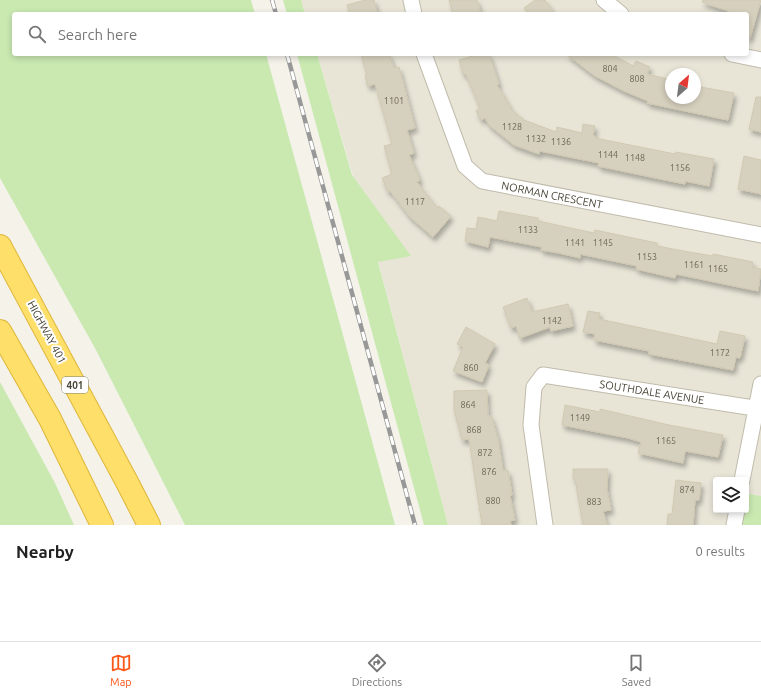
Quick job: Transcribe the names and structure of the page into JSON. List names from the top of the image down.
{
  "streets": {
    "highway": ["HIGHWAY 401", "401"],
    "street": ["NORMAN CRESCENT", "SOUTHDALE AVENUE"]
  },
  "house_numbers": [
    "804",
    "808",
    "1101",
    "1128",
    "1132",
    "1136",
    "1144",
    "1148",
    "1156",
    "1117",
    "1133",
    "1141",
    "1145",
    "1153",
    "1161",
    "1165",
    "1142",
    "1172",
    "860",
    "864",
    "1149",
    "868",
    "1165",
    "872",
    "876",
    "874",
    "880",
    "883"
  ],
  "north": "top right",
  "page": {
    "search": "Search here",
    "heading": ["Nearby", "0 results"],
    "nav": ["Map", "Directions", "Saved"]
  }
}
